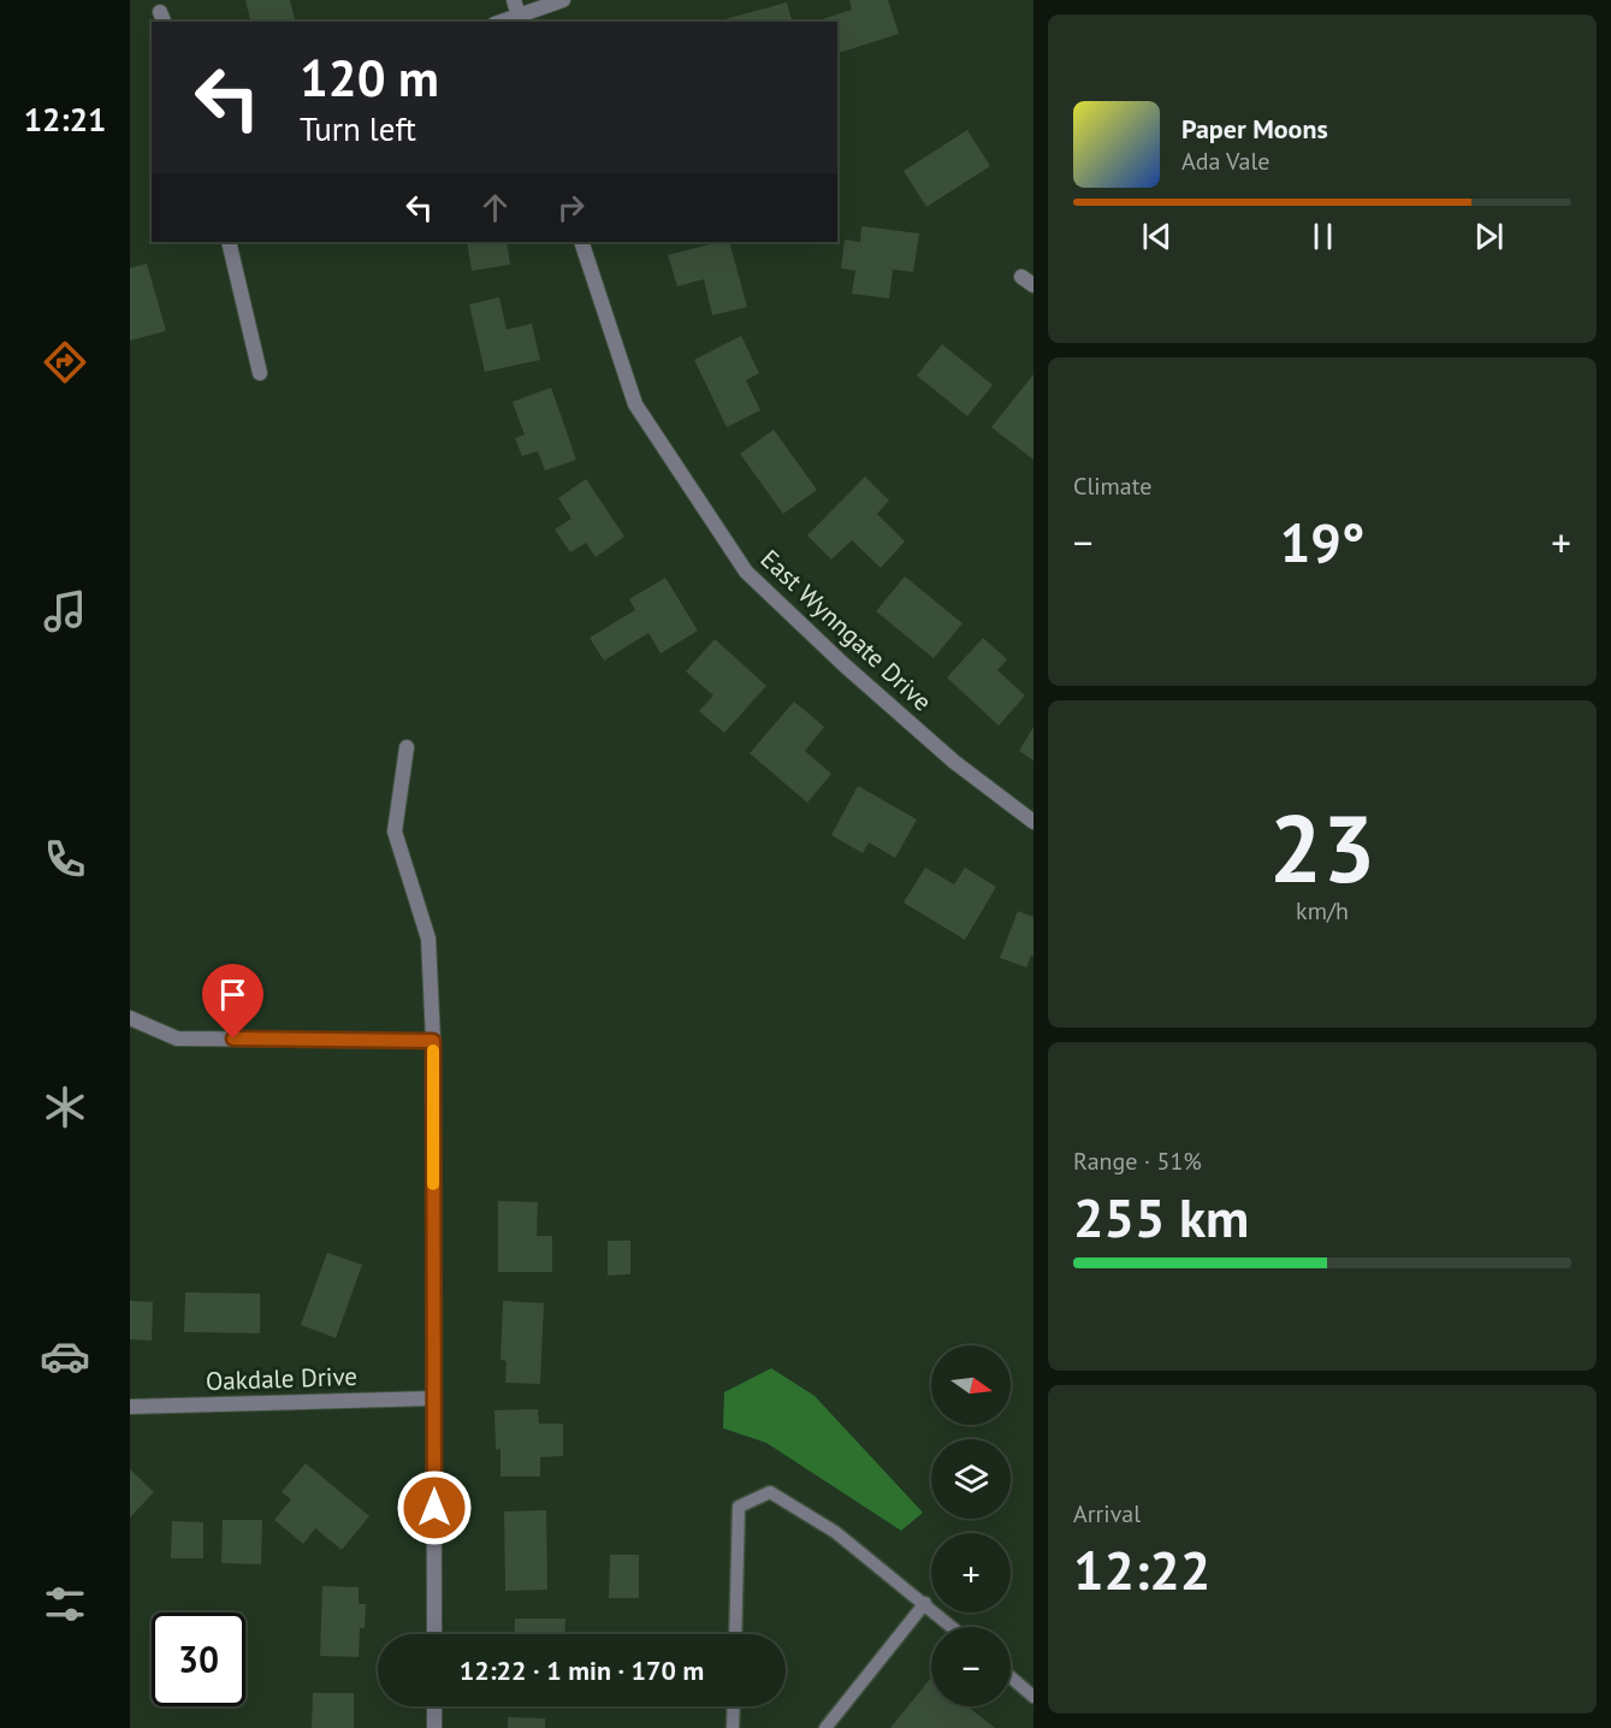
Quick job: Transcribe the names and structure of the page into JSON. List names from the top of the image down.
{
  "streets": {
    "street": ["East Wynngate Drive", "Oakdale Drive"]
  },
  "north": "right",
  "page": {
    "tabs": "12:21",
    "turn": ["120 m", "Turn left"],
    "song": ["Paper Moons", "Ada Vale"],
    "tile": [
      "Climate",
      ["23", "km/h"],
      ["Range · 51%", "255 km"],
      ["Arrival", "12:22"]
    ],
    "heat": ["−", "19°", "+"],
    "map_buttons": ["+", "−"],
    "limit": "30",
    "trip": "12:22 · 1 min · 170 m"
  }
}
